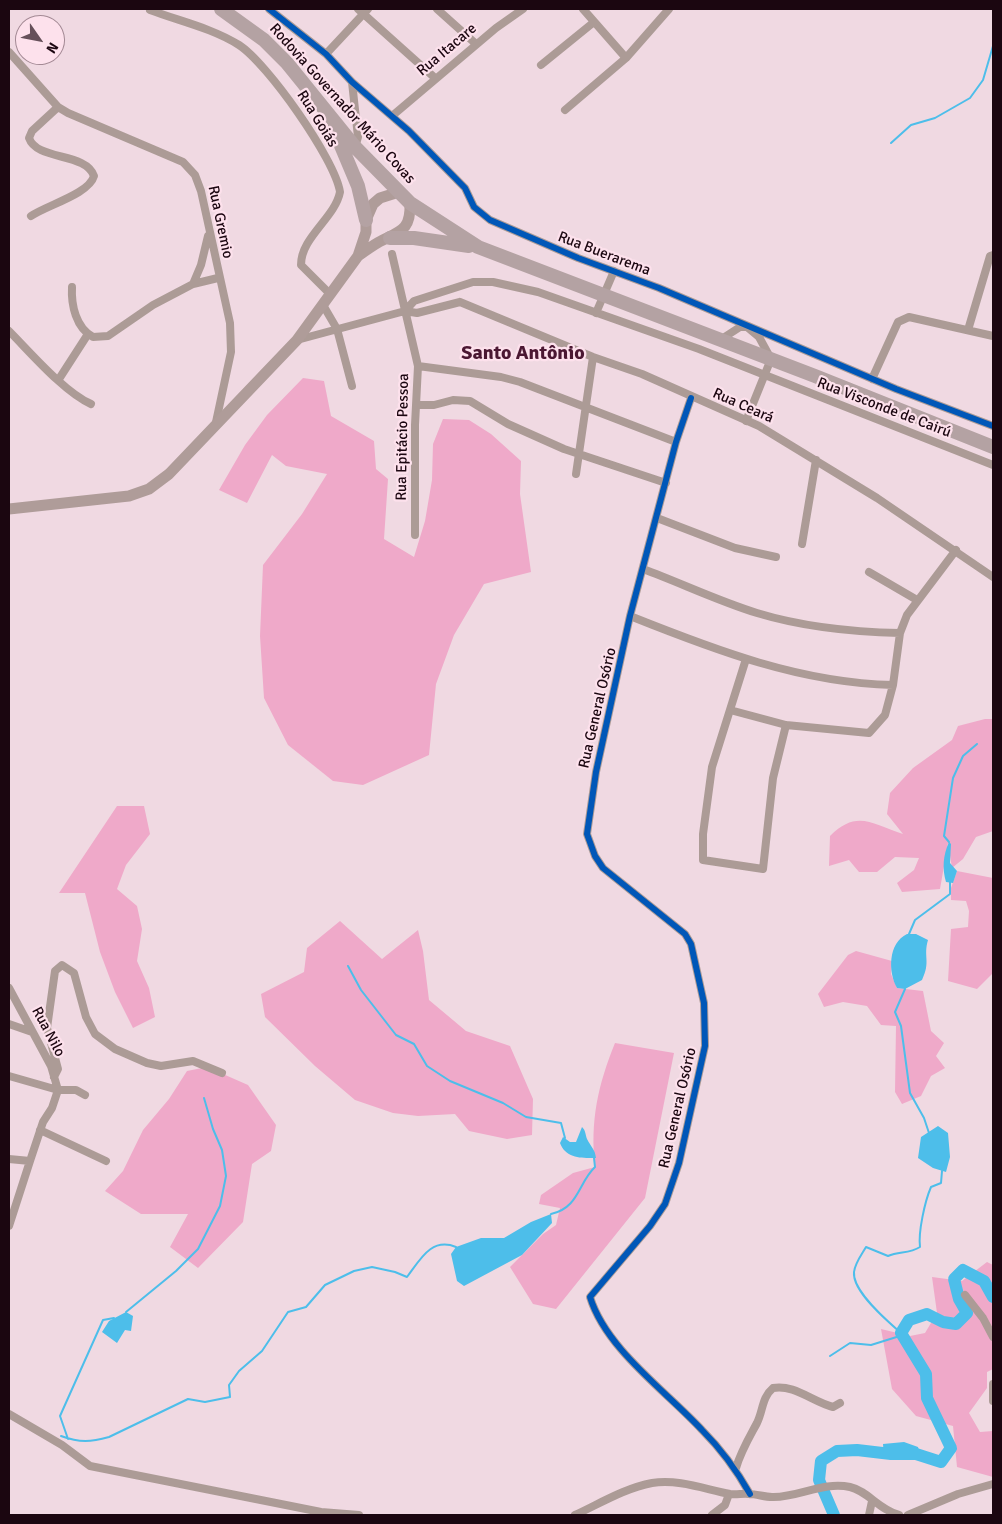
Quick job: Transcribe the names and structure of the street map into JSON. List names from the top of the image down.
{
  "streets": {
    "highway": ["Rodovia Governador Mário Covas"],
    "street": [
      "Rua Itacare",
      "Rua Goiás",
      "Rua Gremio",
      "Rua Buerarema",
      "Rua Ceará",
      "Rua Visconde de Cairú",
      "Rua Epitácio Pessoa",
      "Rua General Osório",
      "Rua Nilo"
    ]
  },
  "crossings": [
    ["Rua Itacare", "Rua Buerarema"],
    ["Rua Ceará", "Rua General Osório"]
  ],
  "districts": ["Santo Antônio"],
  "north": "bottom right"
}
